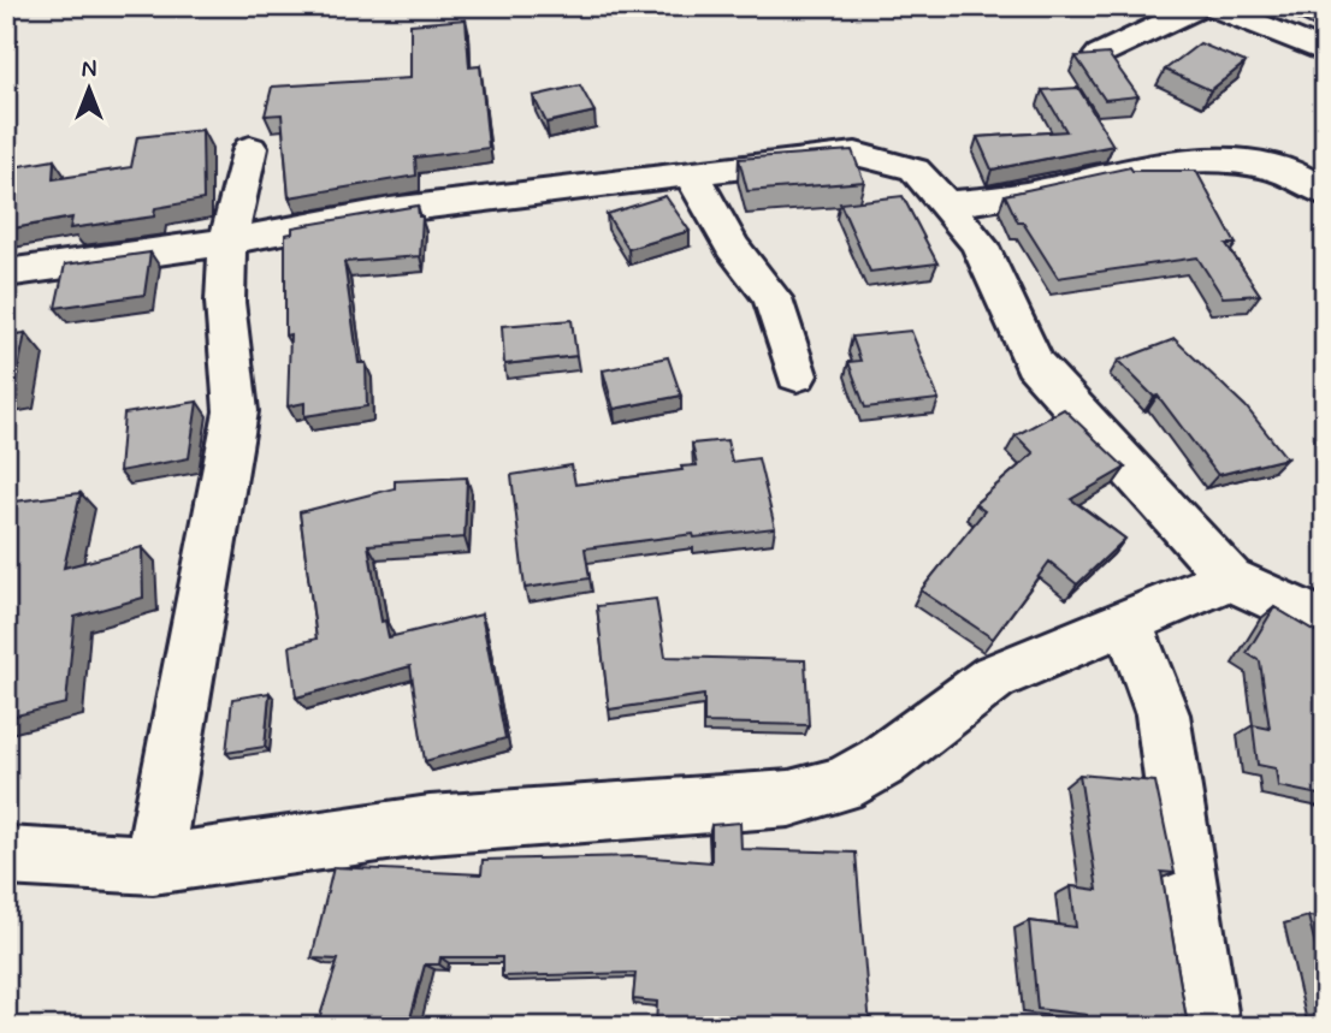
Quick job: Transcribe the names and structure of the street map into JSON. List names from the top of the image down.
{
  "north": "top"
}
